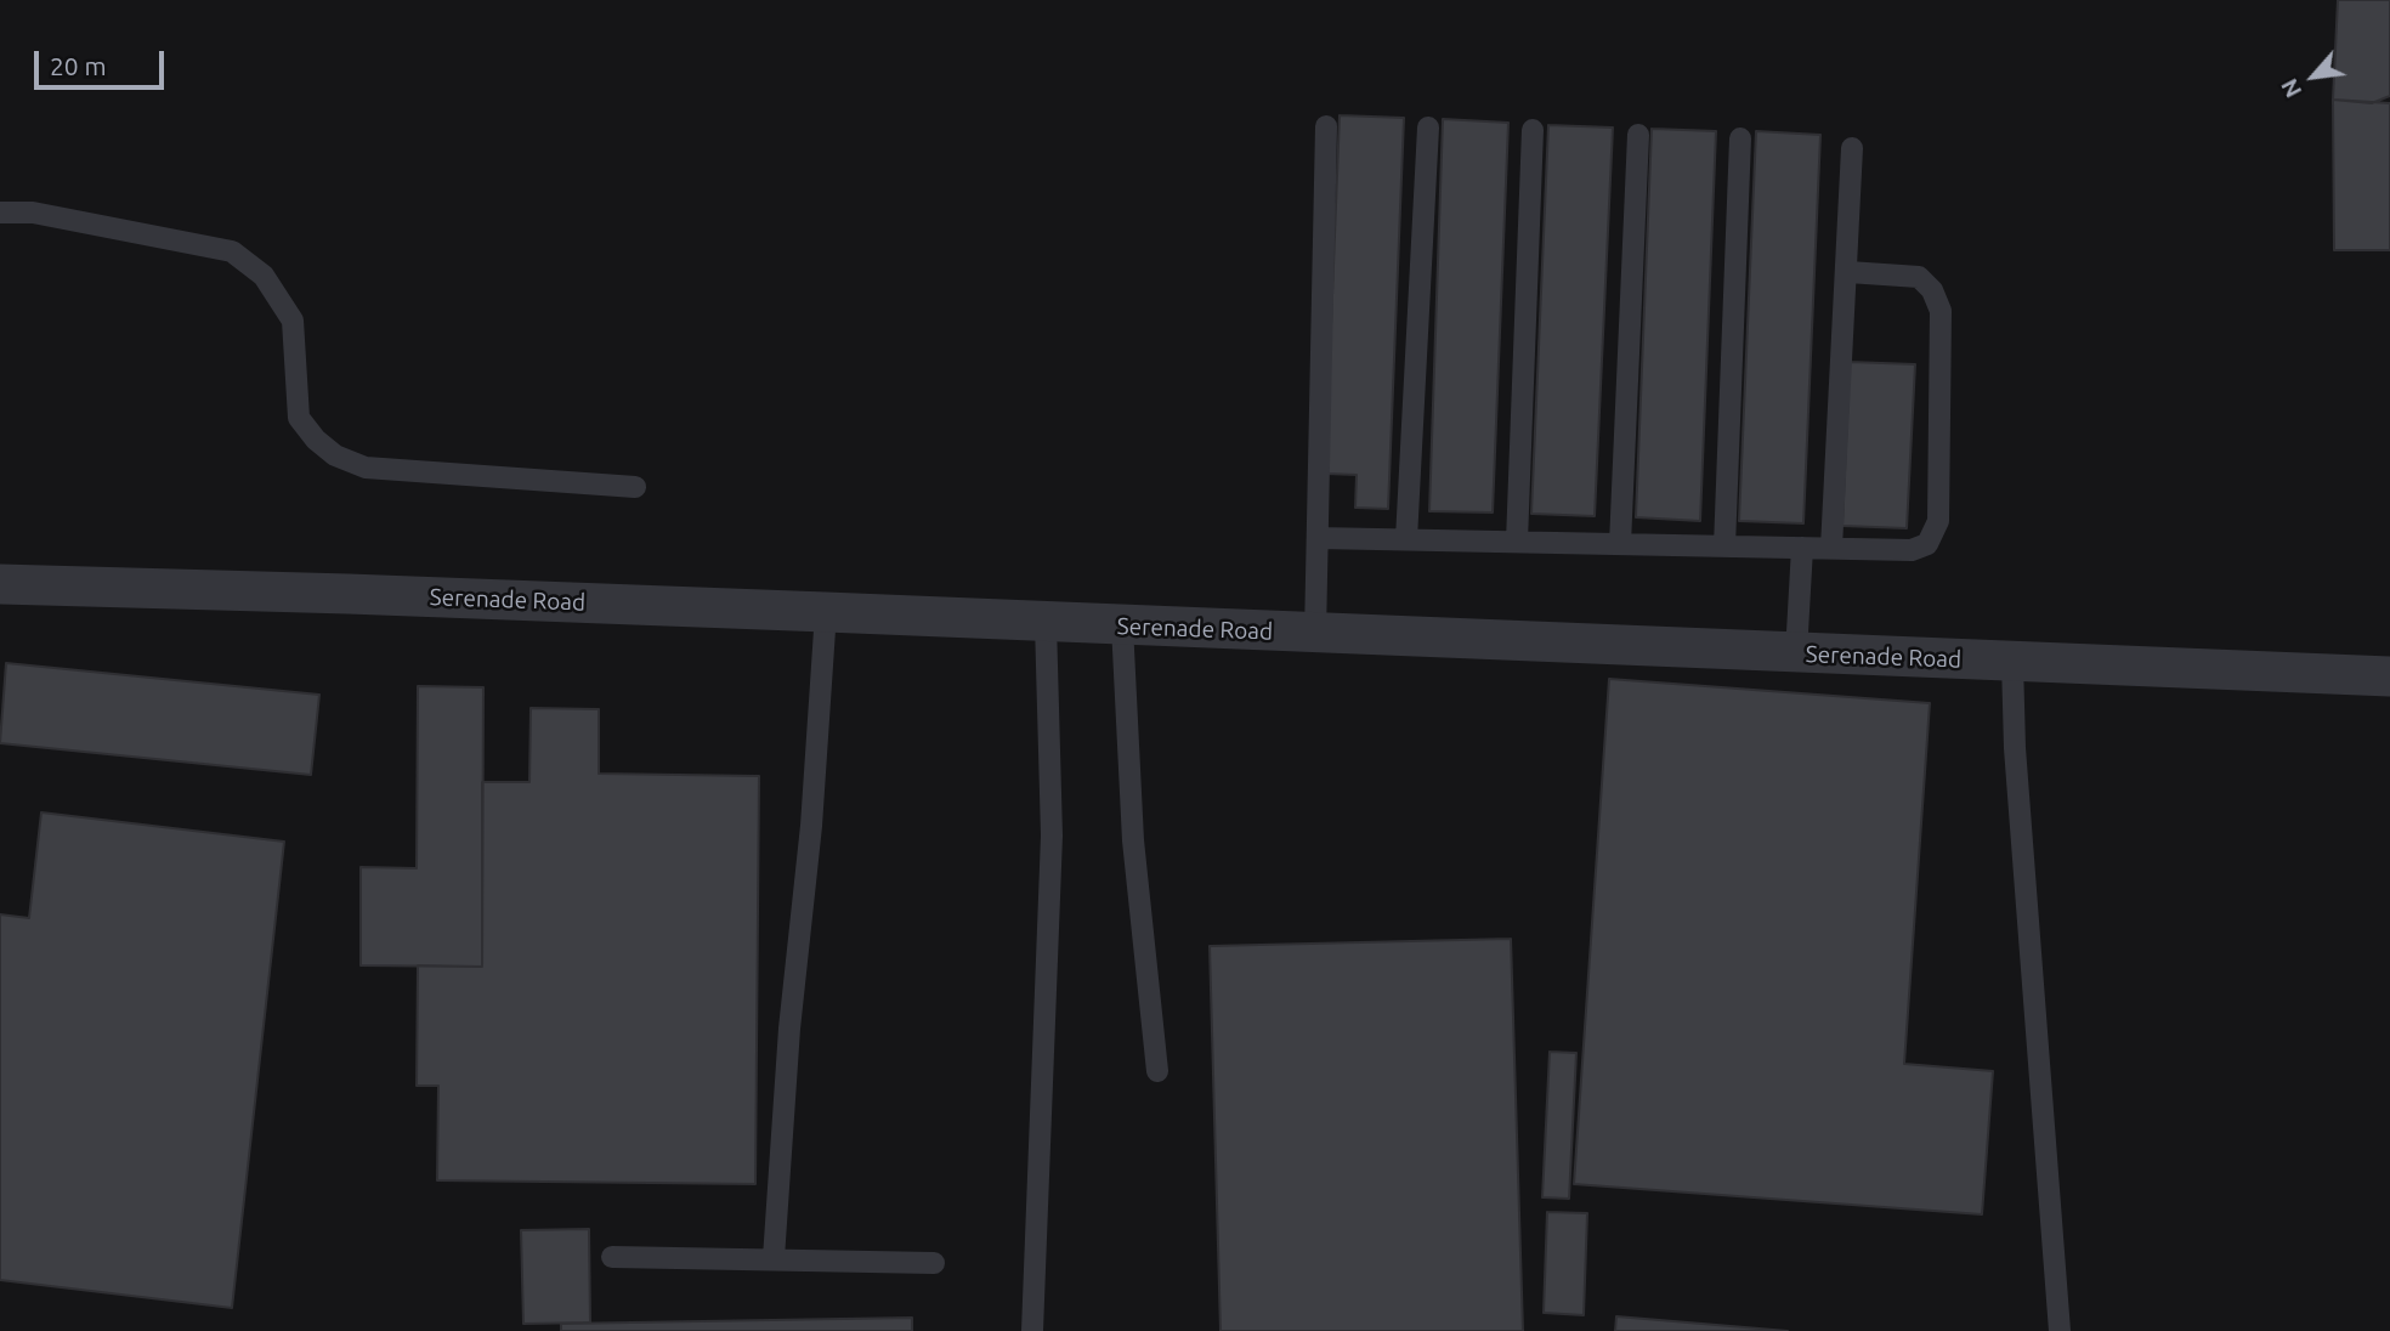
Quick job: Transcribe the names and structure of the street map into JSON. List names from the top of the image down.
{
  "streets": {
    "street": ["Serenade Road"]
  },
  "scale_bar": "20 m",
  "north": "bottom left"
}
